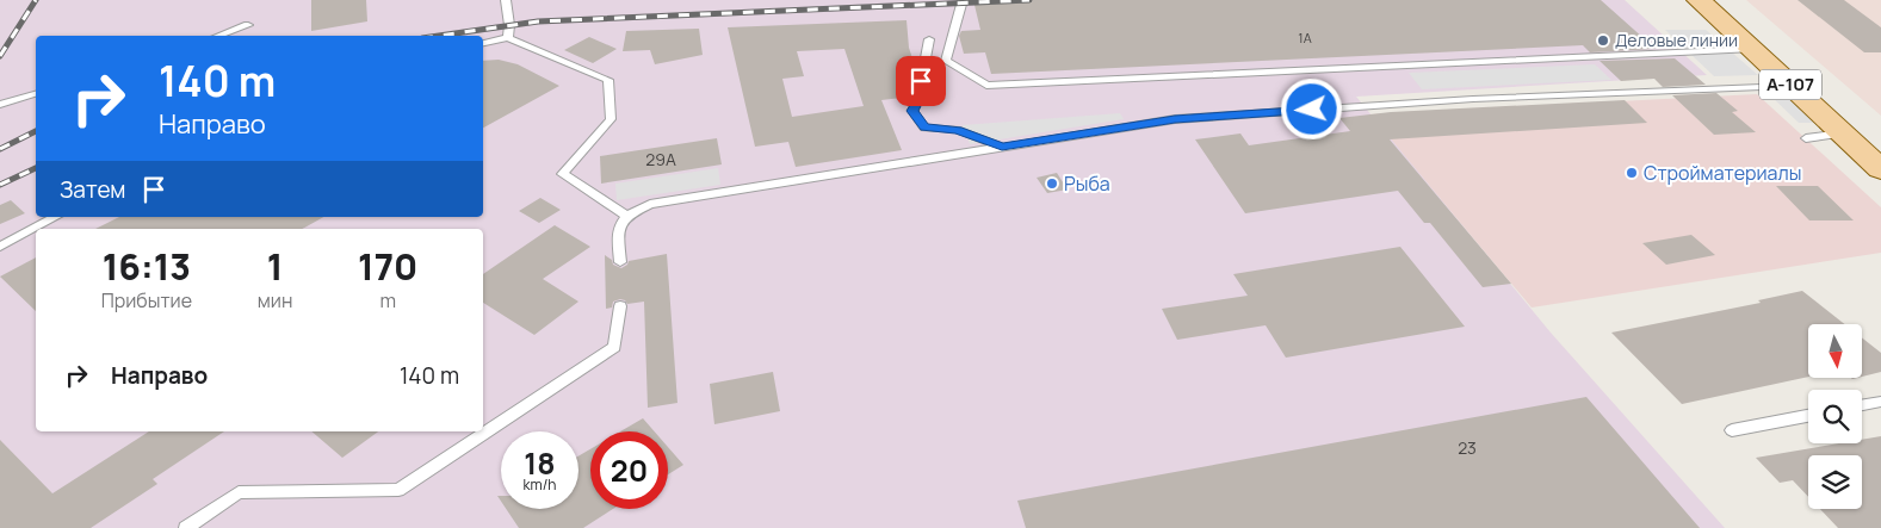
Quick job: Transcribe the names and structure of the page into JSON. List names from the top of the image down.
{
  "streets": {
    "main road": ["А-107"]
  },
  "places": ["Деловые линии", "Стройматериалы", "Рыба"],
  "house_numbers": ["1А", "29А", "23"],
  "north": "bottom",
  "page": {
    "turn": ["140 m", "Направо"],
    "then": "Затем",
    "eta": [
      "16:13",
      "Прибытие",
      "1",
      "мин",
      "170",
      "m"
    ],
    "list": [
      {
        "name": "Направо",
        "value": "140 m"
      }
    ],
    "speed": "18 km/h",
    "limit": "20"
  }
}
